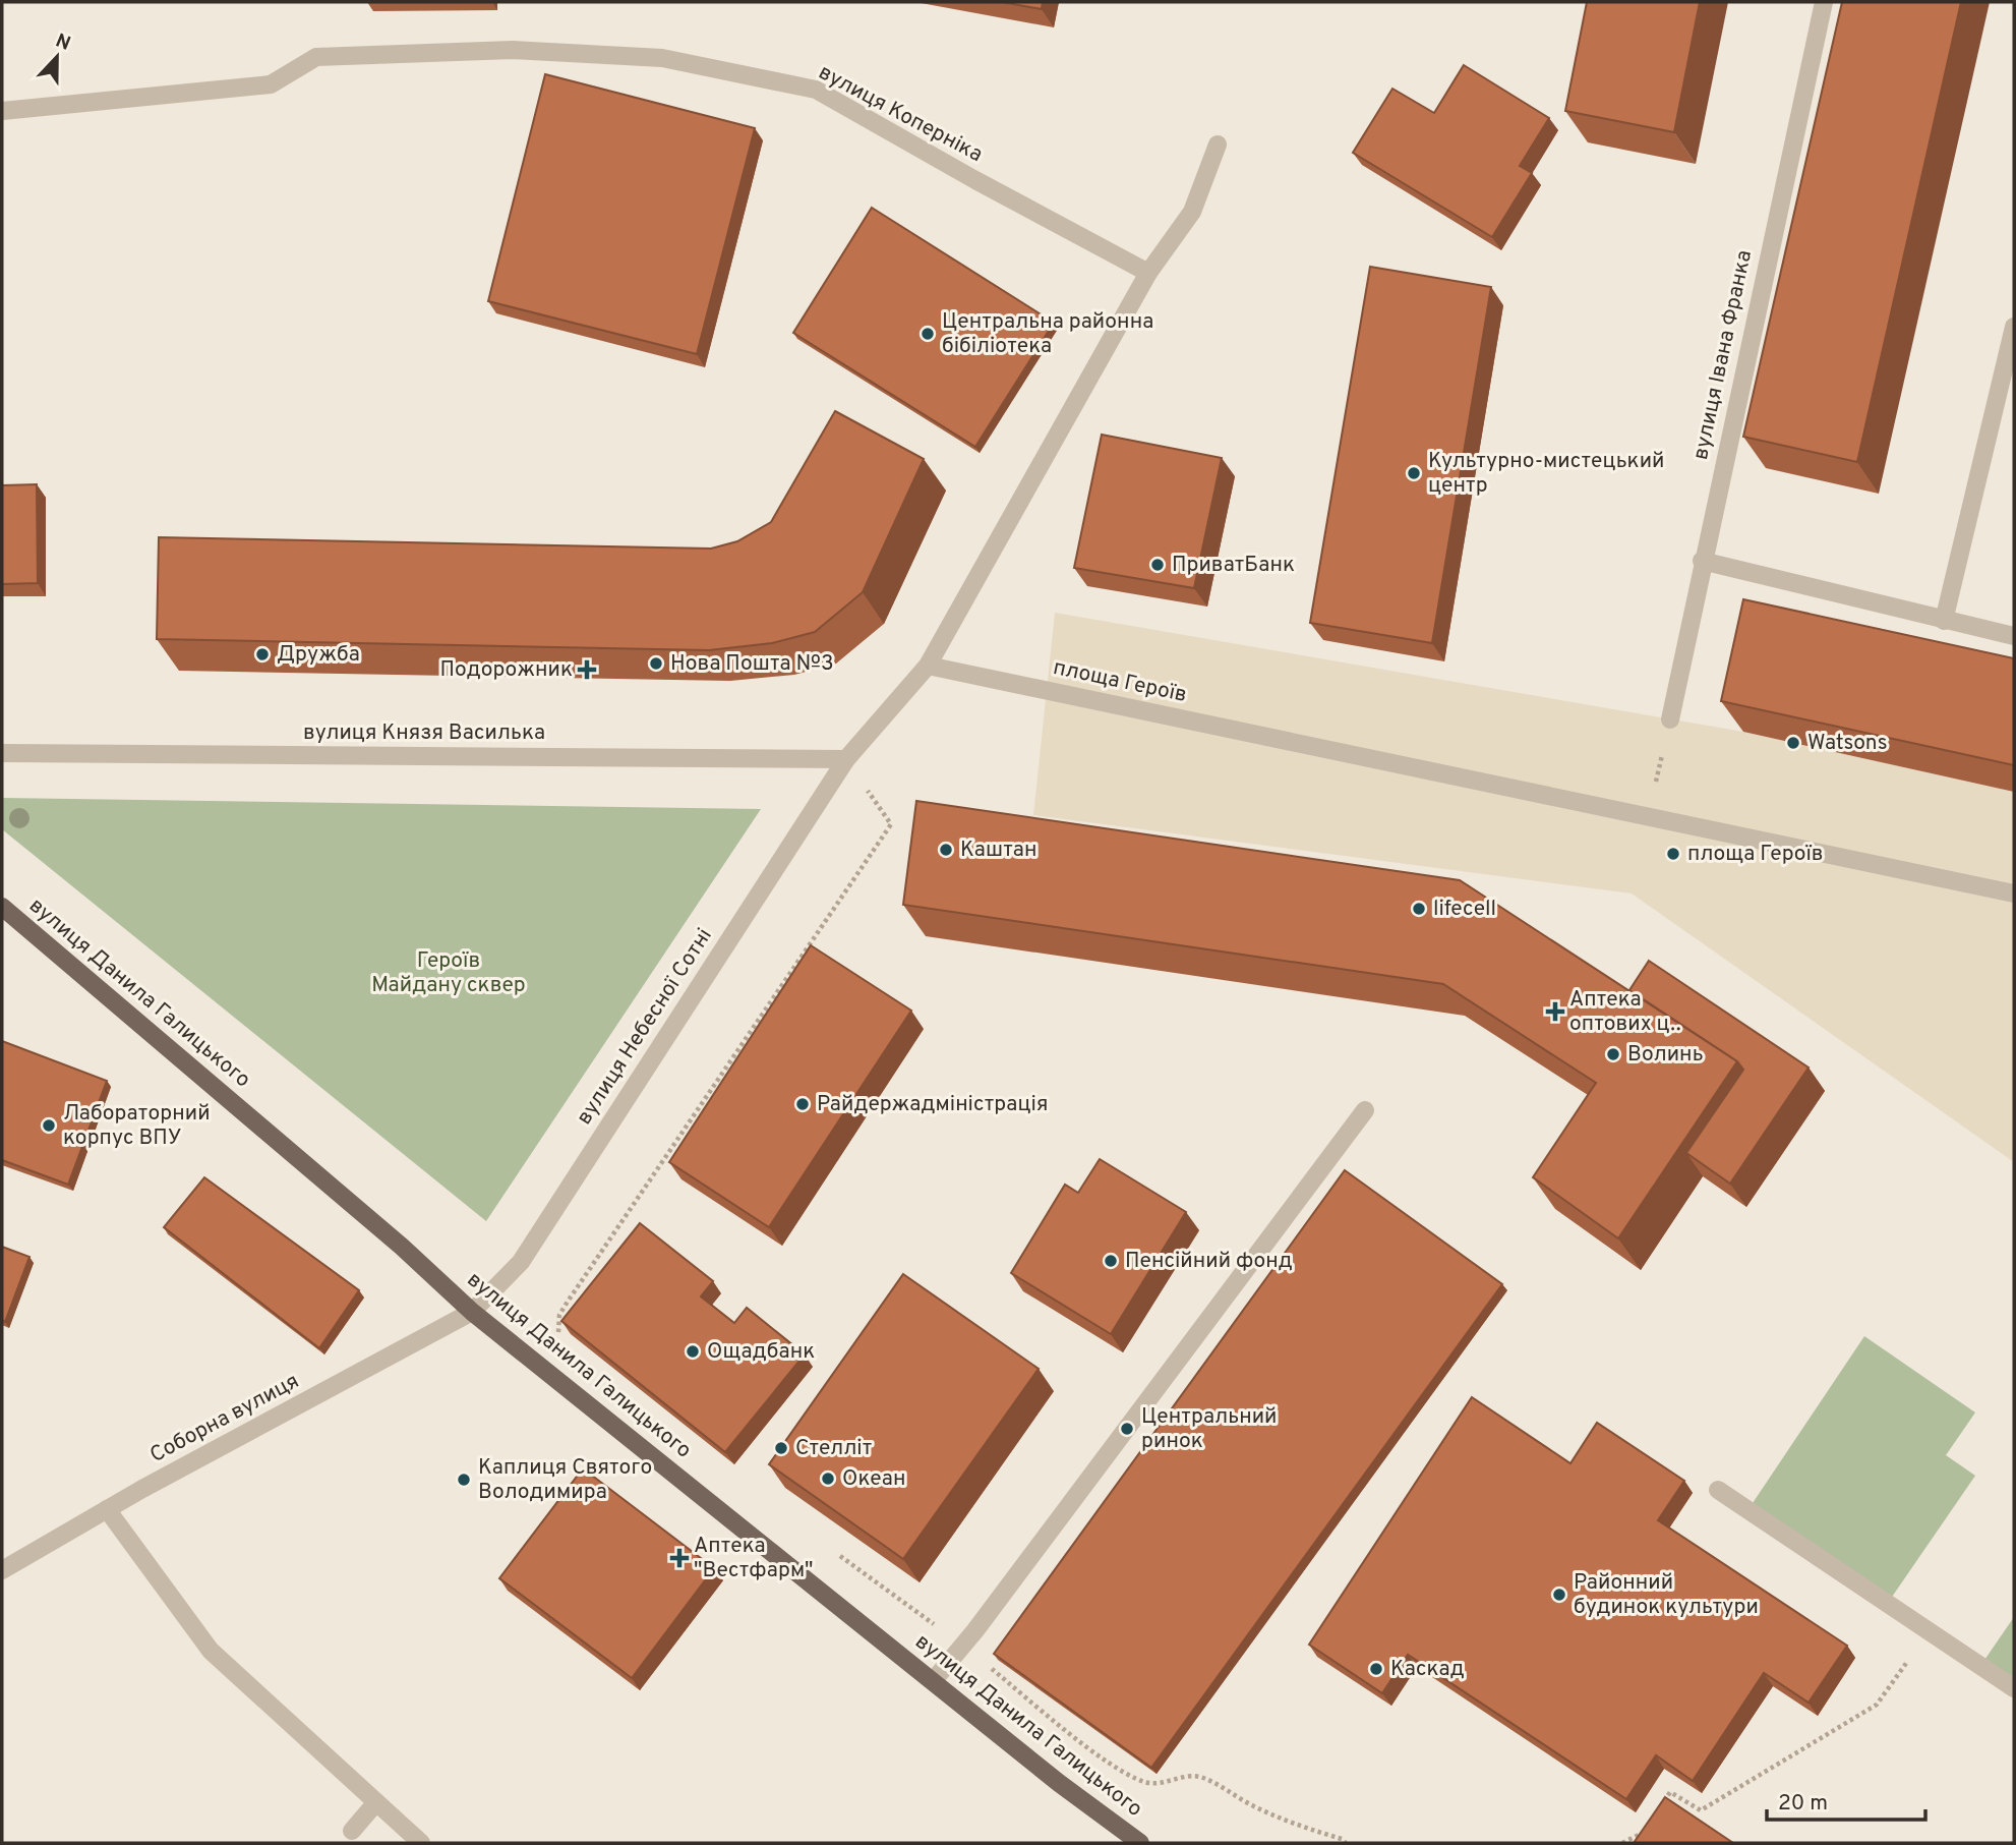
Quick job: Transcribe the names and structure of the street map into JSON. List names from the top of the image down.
{
  "streets": {
    "main road": ["вулиця Данила Галицького"],
    "street": [
      "вулиця Коперніка",
      "вулиця Івана Франка",
      "площа Героїв",
      "вулиця Князя Василька",
      "вулиця Небесної Сотні",
      "Соборна вулиця"
    ]
  },
  "crossings": [
    ["вулиця Князя Василька", "вулиця Небесної Сотні"],
    ["вулиця Данила Галицького", "вулиця Небесної Сотні"],
    ["вулиця Данила Галицького", "Соборна вулиця"],
    ["вулиця Небесної Сотні", "Соборна вулиця"]
  ],
  "parks": ["Героїв Майдану сквер"],
  "places": {
    "other": [
      "Центральна районна бібіліотека",
      "Культурно-мистецький центр",
      "ПриватБанк",
      "Дружба",
      "Нова Пошта №3",
      "Watsons",
      "Каштан",
      "площа Героїв",
      "lifecell",
      "Волинь",
      "Райдержадміністрація",
      "Лабораторний корпус ВПУ",
      "Пенсійний фонд",
      "Ощадбанк",
      "Центральний ринок",
      "Стелліт",
      "Океан",
      "Каплиця Святого Володимира",
      "Районний будинок культури",
      "Каскад"
    ],
    "health": ["Подорожник", "Аптека оптових ц‥", "Аптека \"Вестфарм\""]
  },
  "scale_bar": "20 m",
  "north": "top"
}
